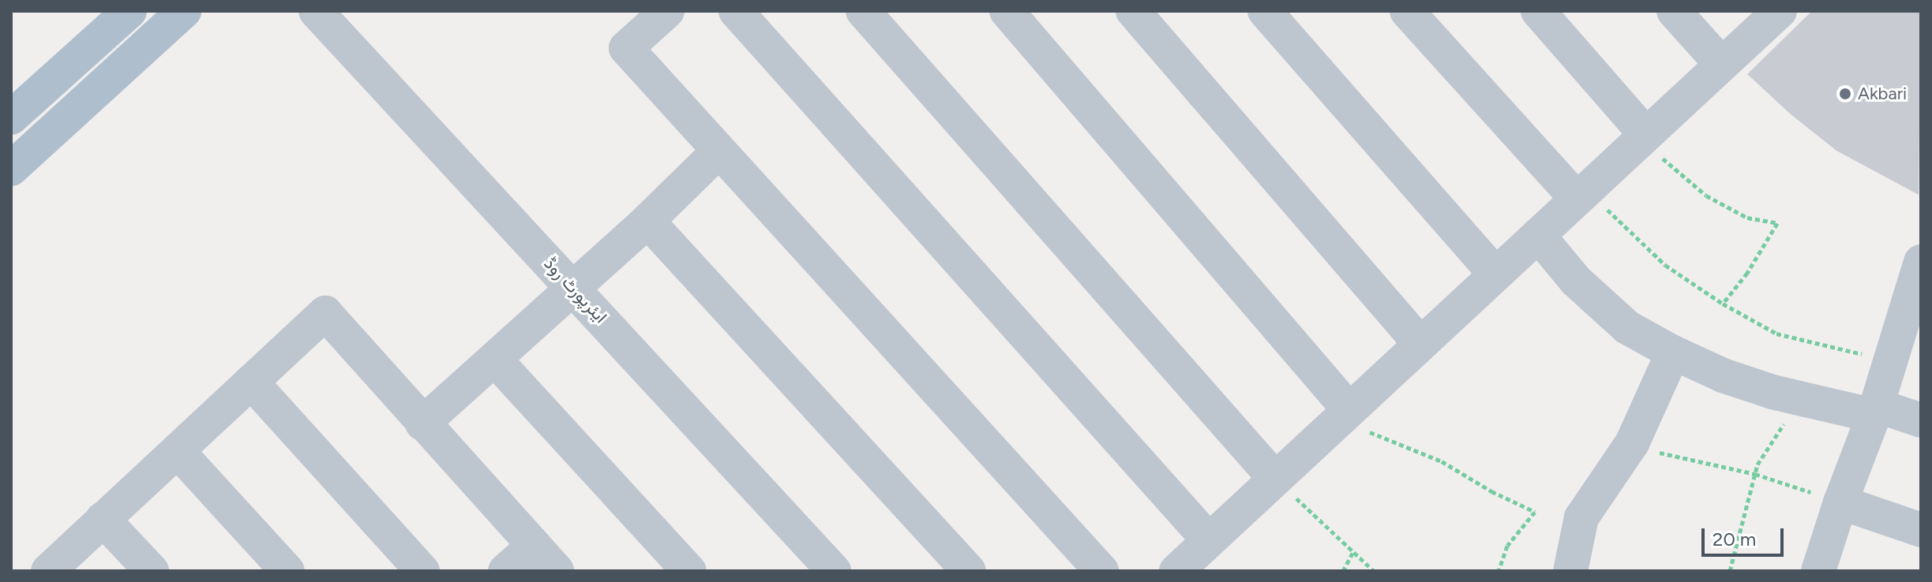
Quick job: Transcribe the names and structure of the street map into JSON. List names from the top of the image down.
{
  "streets": {
    "street": ["ایئرپورٹ روڈ"]
  },
  "places": ["Akbari"],
  "scale_bar": "20 m"
}
